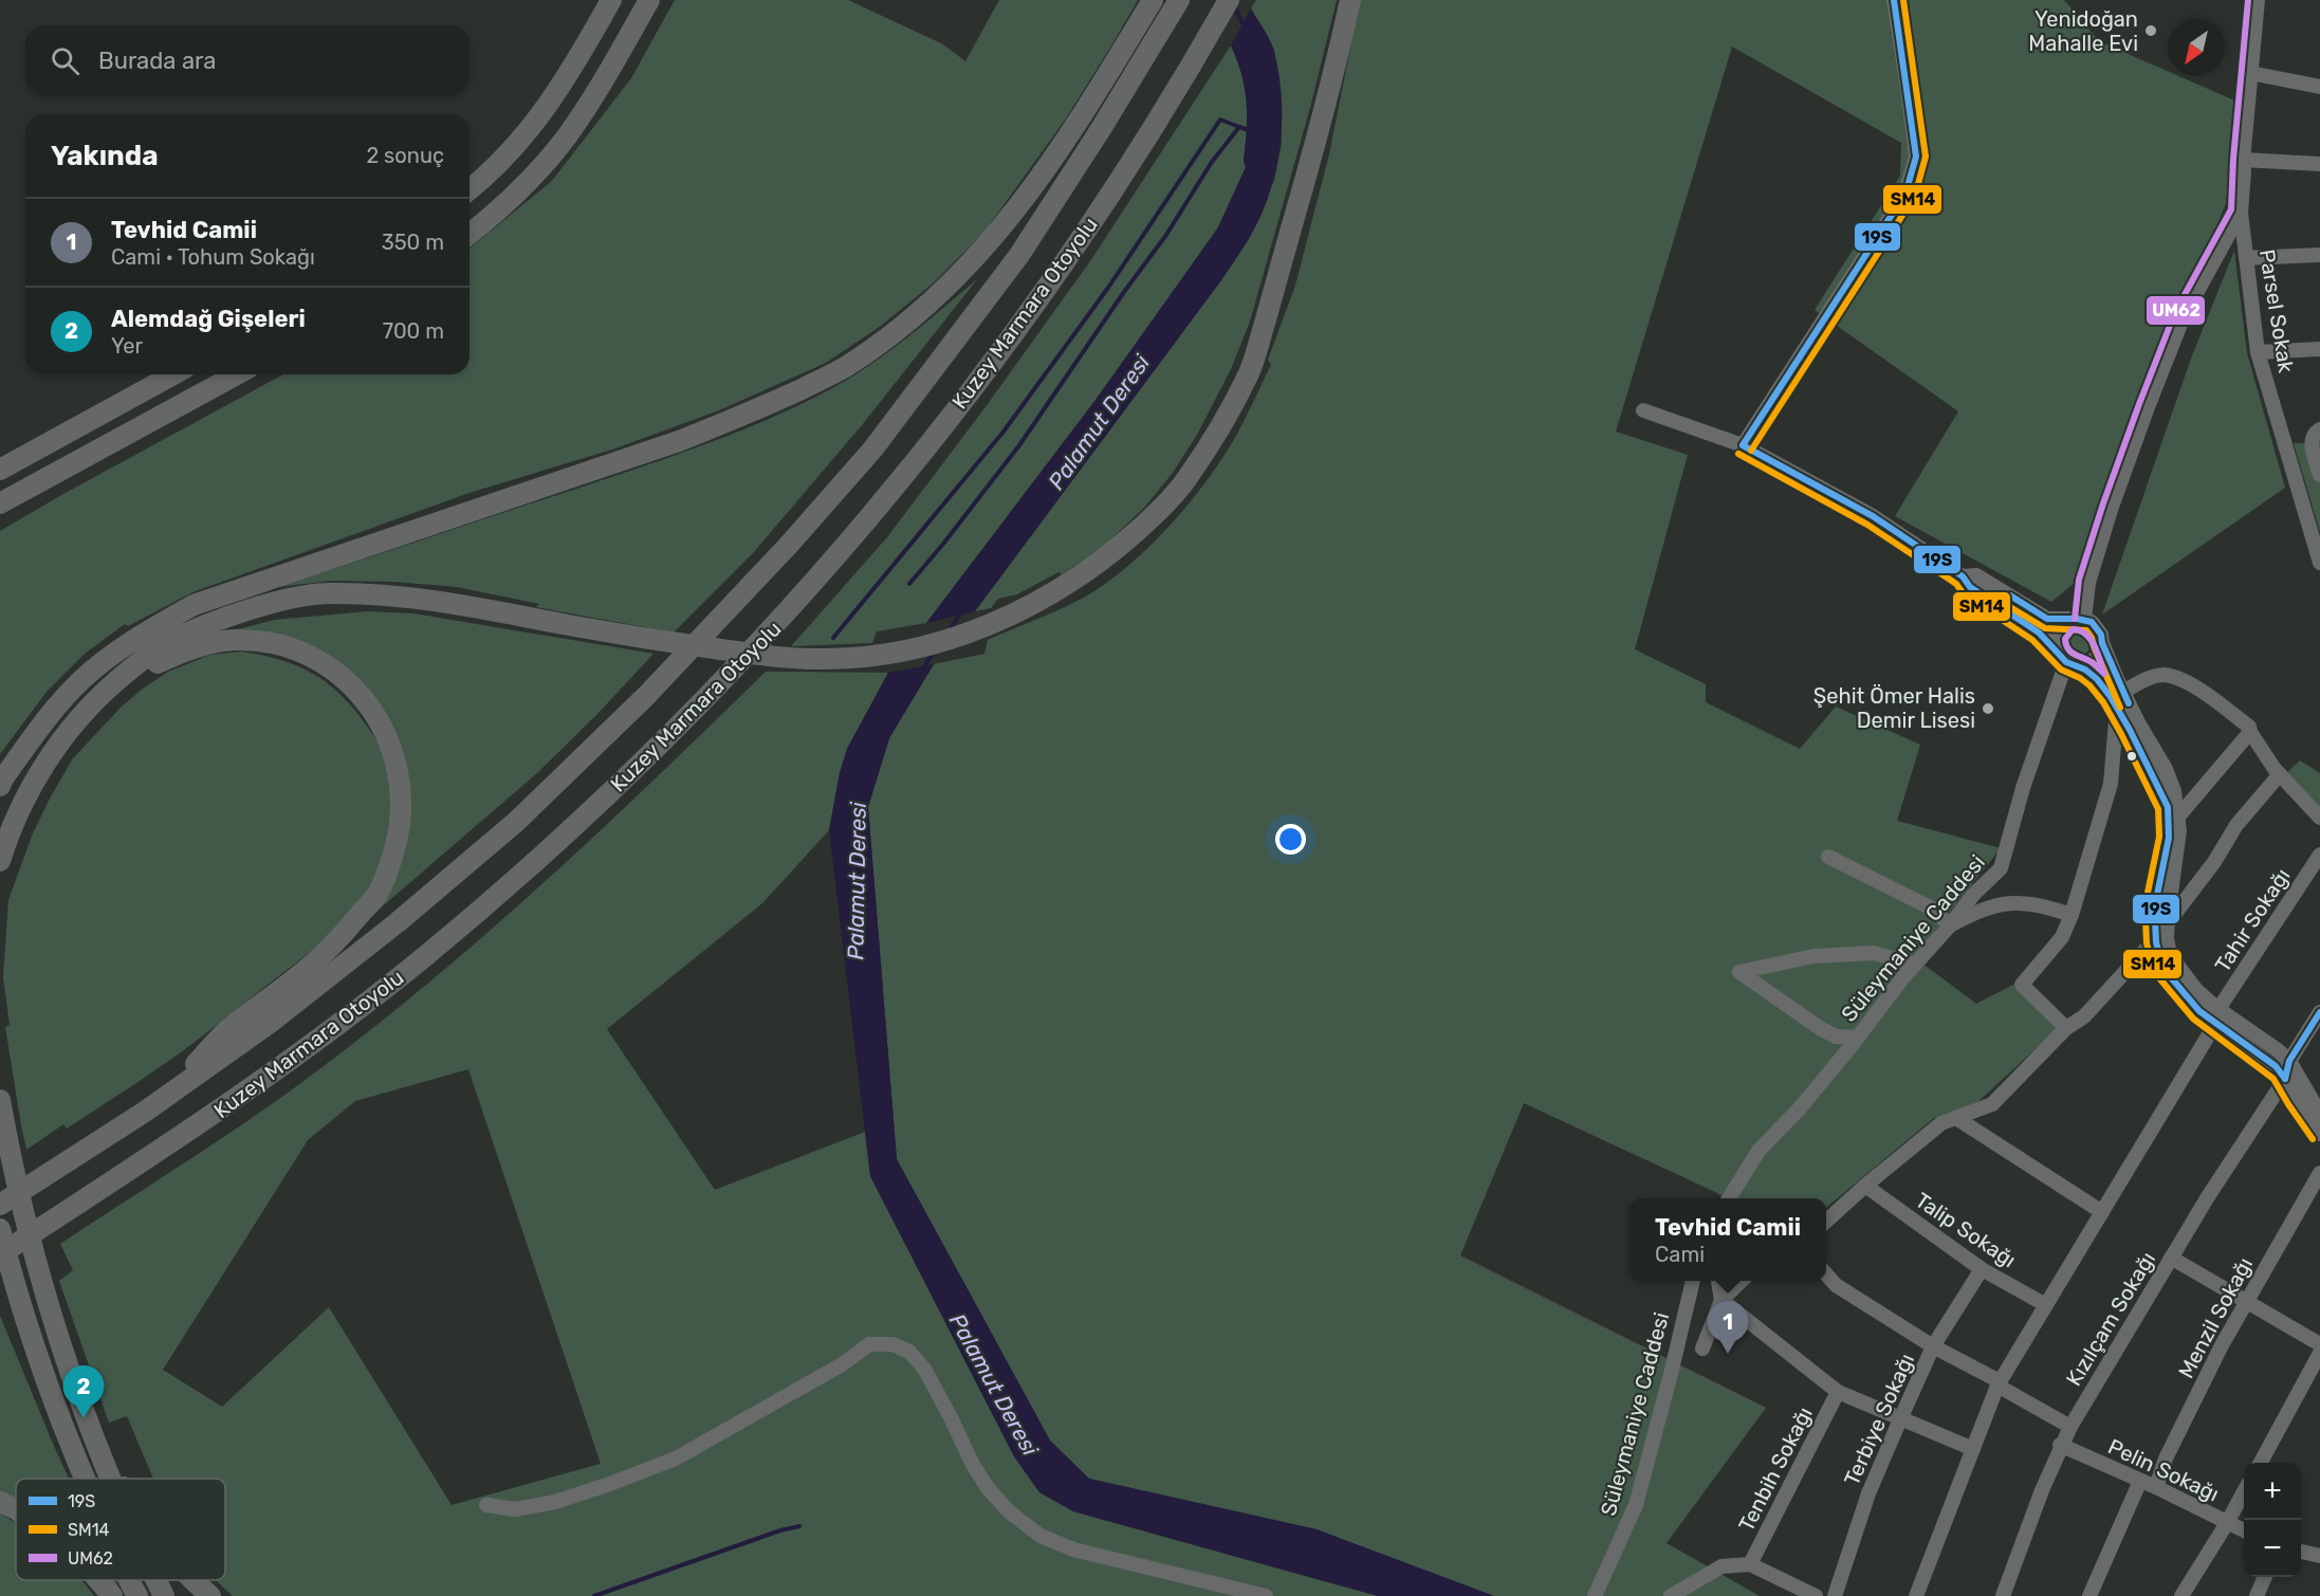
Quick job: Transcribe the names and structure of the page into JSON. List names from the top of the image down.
{
  "streets": {
    "highway": ["Kuzey Marmara Otoyolu"],
    "street": [
      "Parsel Sokak",
      "Tahir Sokağı",
      "Süleymaniye Caddesi",
      "Talip Sokağı",
      "Menzil Sokağı",
      "Kızılçam Sokağı",
      "Terbiye Sokağı",
      "Tenbih Sokağı",
      "Pelin Sokağı"
    ]
  },
  "crossings": [
    ["Tahir Sokağı", "Talip Sokağı"],
    ["Talip Sokağı", "Terbiye Sokağı"],
    ["Menzil Sokağı", "Pelin Sokağı"],
    ["Kızılçam Sokağı", "Pelin Sokağı"]
  ],
  "water": ["Palamut Deresi"],
  "places": ["Yenidoğan Mahalle Evi", "Şehit Ömer Halis Demir Lisesi"],
  "lines": ["transit line 19S", "transit line SM14", "transit line UM62"],
  "legend": ["19S", "SM14", "UM62"],
  "north": "bottom left",
  "page": {
    "search": "Burada ara",
    "heading": ["Yakında", "2 sonuç"],
    "list": [
      {
        "mark": "1",
        "name": "Tevhid Camii",
        "note": "Cami · Tohum Sokağı",
        "value": "350 m"
      },
      {
        "mark": "2",
        "name": "Alemdağ Gişeleri",
        "note": "Yer",
        "value": "700 m"
      }
    ],
    "popup": ["Tevhid Camii", "Cami"],
    "pins": ["1", "2"],
    "map_buttons": ["+", "−"]
  }
}
